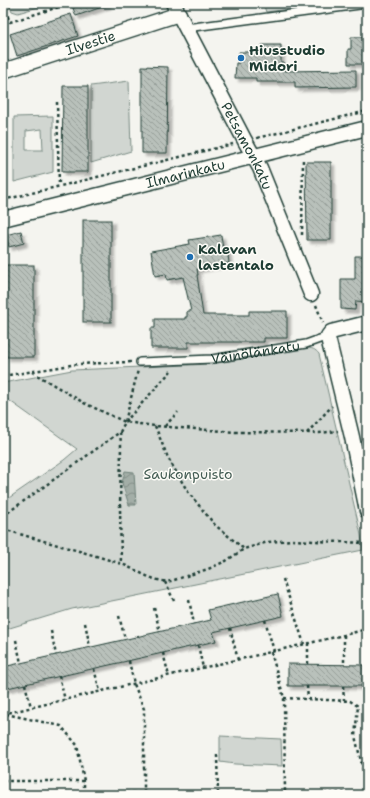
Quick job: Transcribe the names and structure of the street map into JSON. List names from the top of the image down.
{
  "streets": {
    "street": [
      "Ilvestie",
      "Petsamonkatu",
      "Ilmarinkatu",
      "Väinölänkatu"
    ]
  },
  "crossings": [
    ["Ilvestie", "Petsamonkatu"],
    ["Petsamonkatu", "Ilmarinkatu"]
  ],
  "parks": ["Saukonpuisto"],
  "places": ["Hiusstudio Midori", "Kalevan lastentalo"]
}
